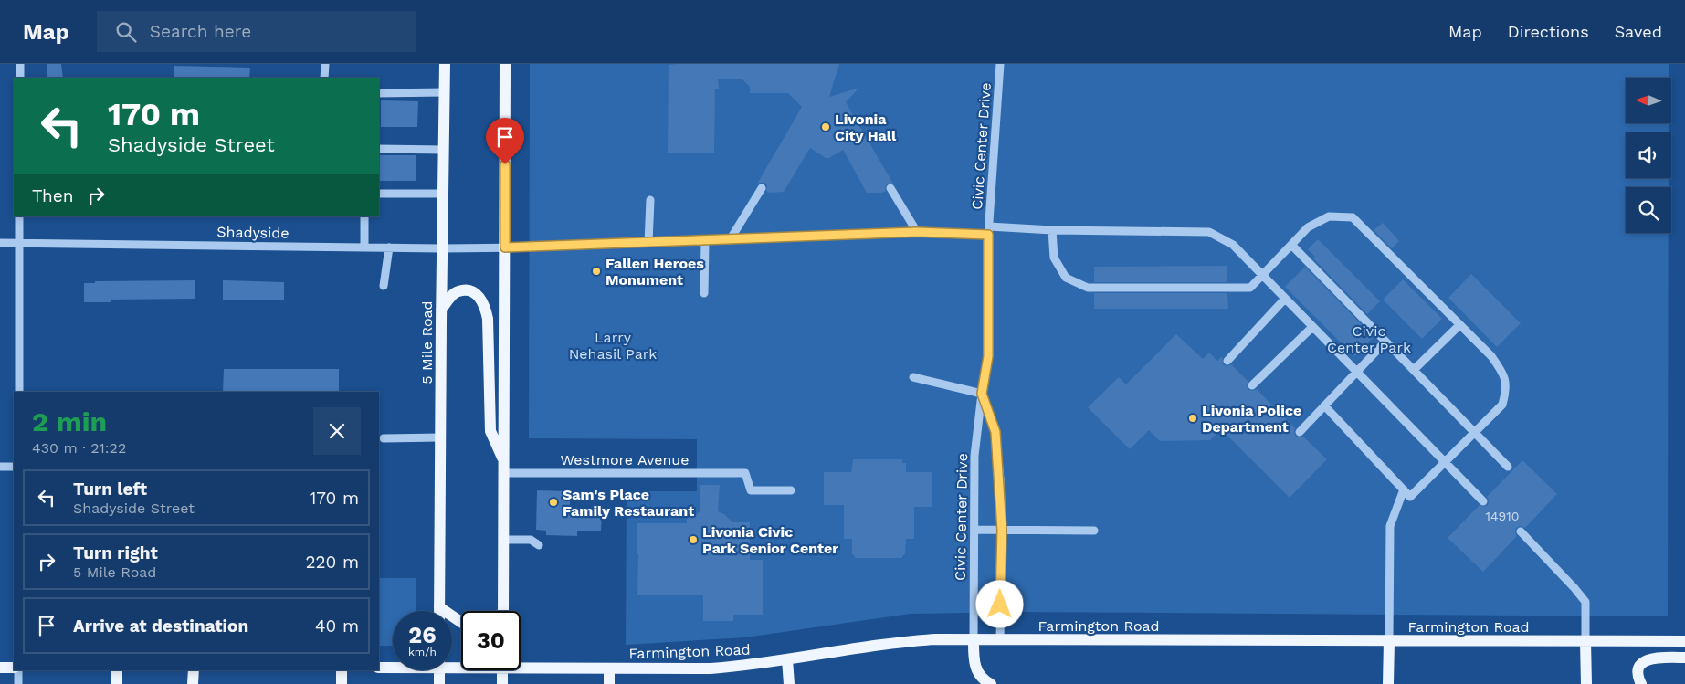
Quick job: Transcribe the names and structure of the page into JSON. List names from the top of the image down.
{
  "streets": {
    "main road": ["5 Mile Road", "Farmington Road"],
    "street": ["Civic Center Drive", "Shadyside", "Westmore Avenue"]
  },
  "crossings": [
    ["Civic Center Drive", "Shadyside"],
    ["Civic Center Drive", "Farmington Road"],
    ["Shadyside", "5 Mile Road"]
  ],
  "parks": ["Civic Center Park", "Larry Nehasil Park"],
  "places": [
    "Livonia City Hall",
    "Fallen Heroes Monument",
    "Livonia Police Department",
    "Sam's Place Family Restaurant",
    "Livonia Civic Park Senior Center"
  ],
  "house_numbers": ["14910"],
  "north": "left",
  "page": {
    "header": "Map",
    "search": "Search here",
    "nav": ["Map", "Directions", "Saved"],
    "turn": ["170 m", "Shadyside Street"],
    "then": "Then",
    "heading": ["2 min", "430 m · 21:22"],
    "list": [
      {
        "name": "Turn left",
        "note": "Shadyside Street",
        "value": "170 m"
      },
      {
        "name": "Turn right",
        "note": "5 Mile Road",
        "value": "220 m"
      },
      {
        "name": "Arrive at destination",
        "value": "40 m"
      }
    ],
    "speed": "26 km/h",
    "limit": "30"
  }
}
